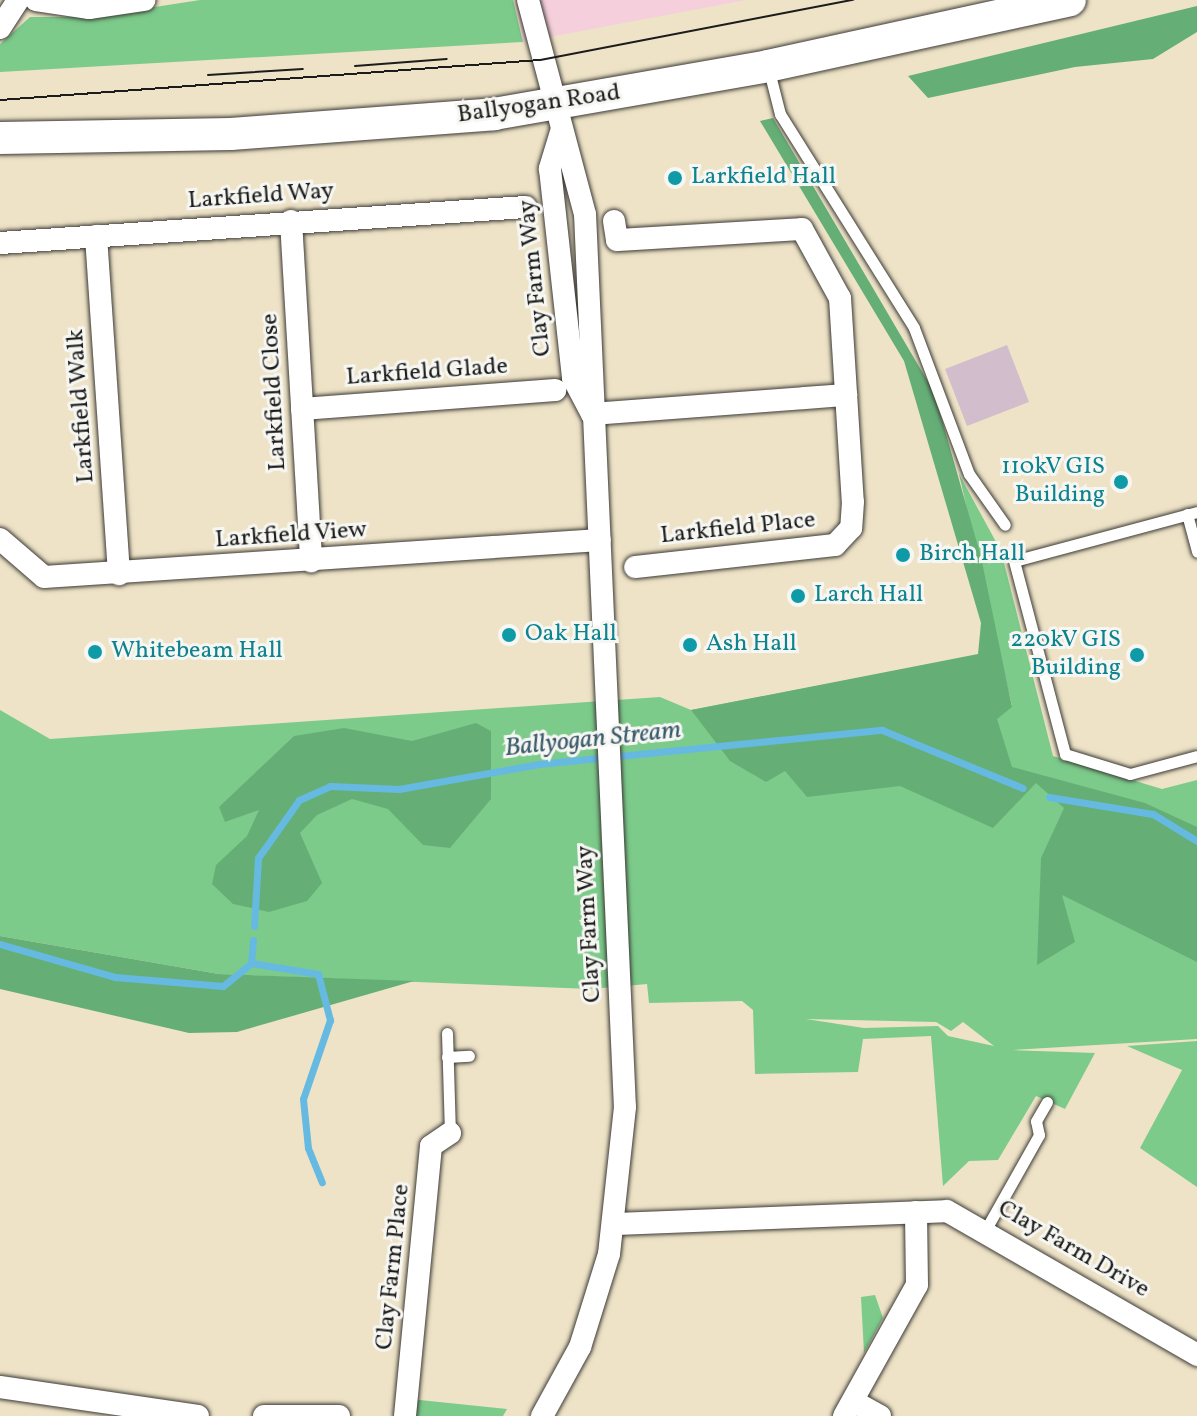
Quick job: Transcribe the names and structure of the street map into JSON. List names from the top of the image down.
{
  "streets": {
    "street": [
      "Ballyogan Road",
      "Larkfield Way",
      "Clay Farm Way",
      "Larkfield Glade",
      "Larkfield Close",
      "Larkfield Walk",
      "Larkfield Place",
      "Larkfield View",
      "Clay Farm Drive",
      "Clay Farm Place"
    ]
  },
  "crossings": [
    ["Ballyogan Road", "Clay Farm Way"],
    ["Larkfield Way", "Larkfield Close"],
    ["Larkfield Way", "Larkfield Walk"],
    ["Clay Farm Way", "Larkfield View"],
    ["Clay Farm Way", "Clay Farm Drive"],
    ["Larkfield Glade", "Larkfield Close"],
    ["Larkfield Close", "Larkfield View"],
    ["Larkfield Walk", "Larkfield View"]
  ],
  "water": ["Ballyogan Stream"],
  "places": [
    "Larkfield Hall",
    "110kV GIS Building",
    "Birch Hall",
    "Larch Hall",
    "Oak Hall",
    "Ash Hall",
    "Whitebeam Hall",
    "220kV GIS Building"
  ]
}
